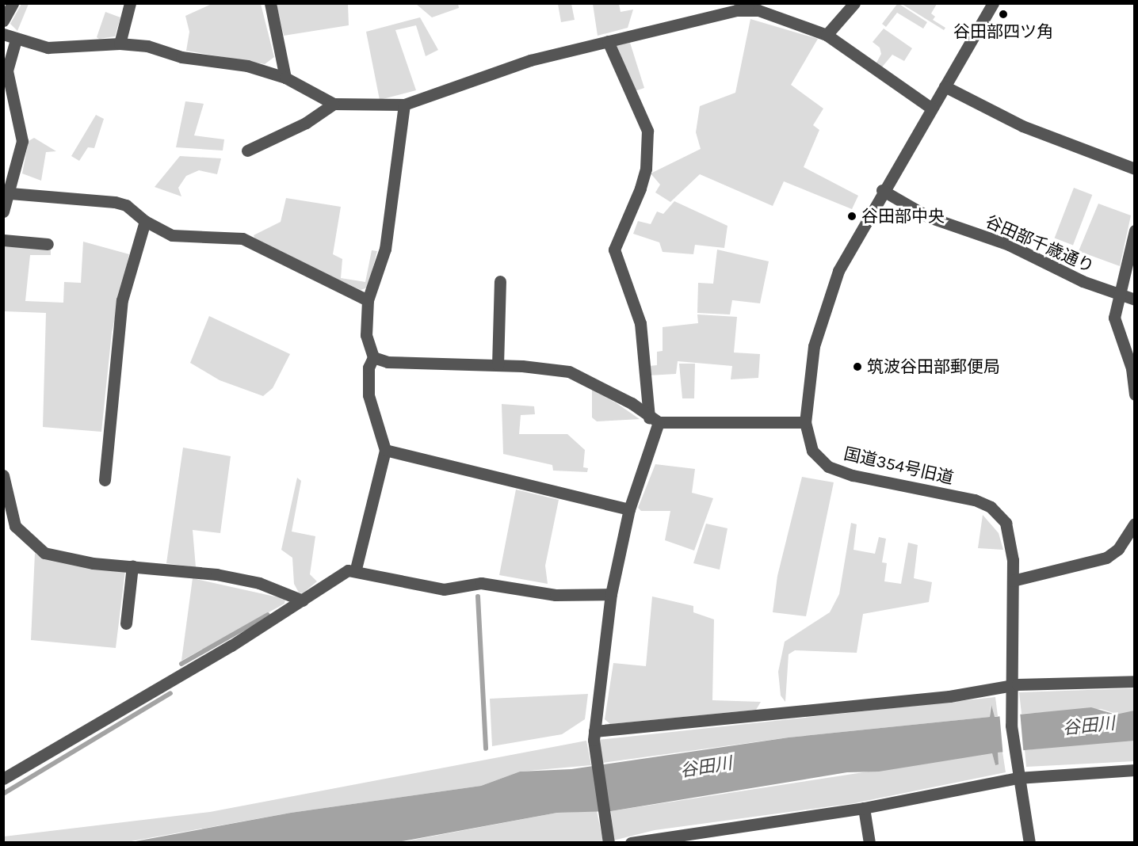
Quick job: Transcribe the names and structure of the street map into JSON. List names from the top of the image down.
{
  "streets": {
    "street": ["谷田部千歳通り", "国道354号旧道"]
  },
  "crossings": [
    ["谷田部千歳通り", "国道354号旧道"]
  ],
  "water": ["谷田川"],
  "places": ["谷田部四ツ角", "谷田部中央", "筑波谷田部郵便局"]
}
